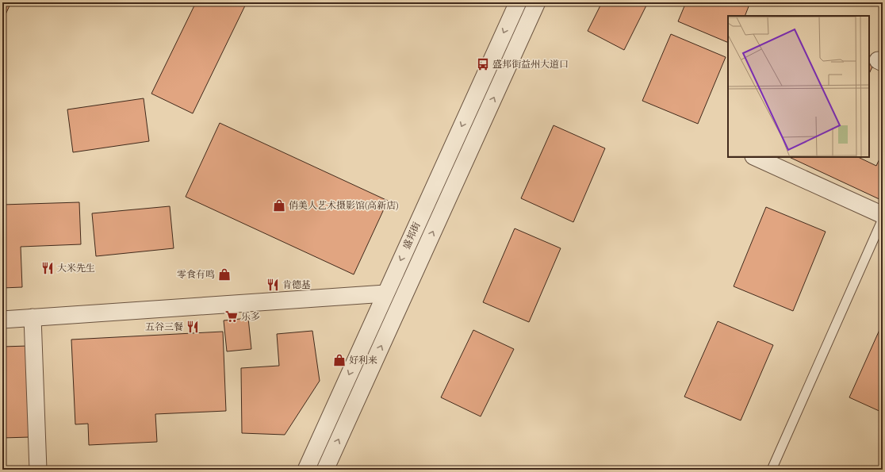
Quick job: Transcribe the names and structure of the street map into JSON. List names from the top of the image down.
{
  "streets": {
    "street": ["盛邦街"]
  },
  "places": {
    "bus stop": ["盛邦街益州大道口"],
    "shop": ["俏美人艺术摄影馆(高新店)", "零食有鸣", "好利来"],
    "restaurant": ["大米先生", "肯德基", "五谷三餐"],
    "supermarket": ["乐多"]
  }
}
